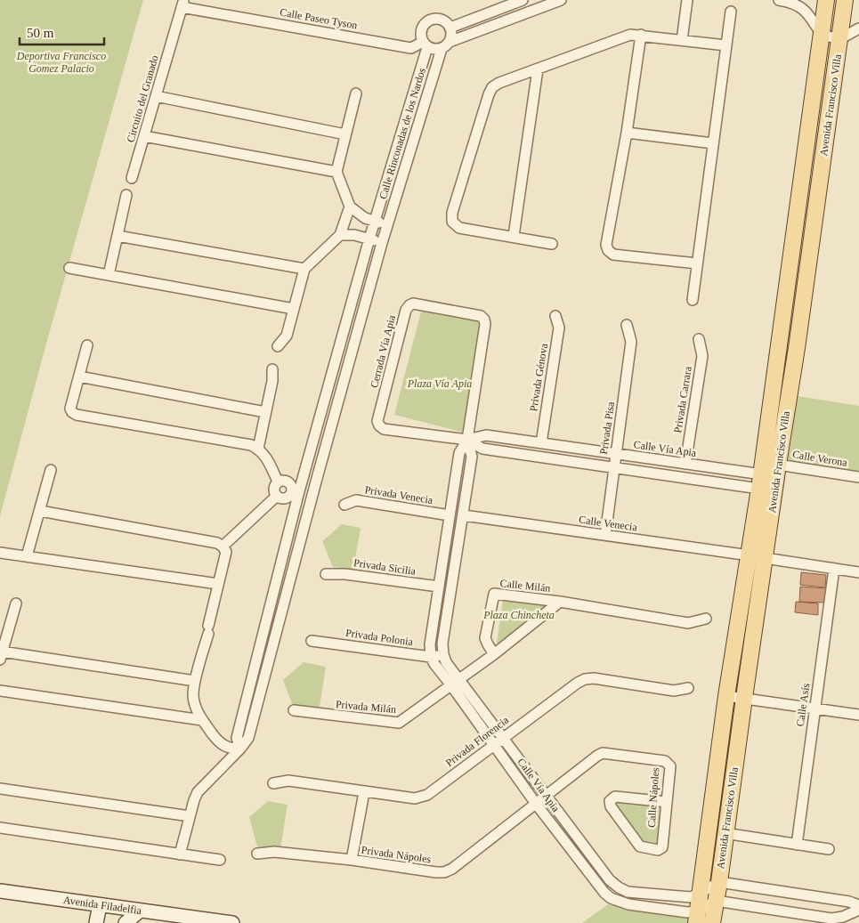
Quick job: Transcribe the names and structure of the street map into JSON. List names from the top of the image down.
{
  "streets": {
    "main road": ["Avenida Francisco Villa"],
    "street": [
      "Calle Paseo Tyson",
      "Circuito del Granado",
      "Calle Rinconadas de los Nardos",
      "Cerrada Vía Apia",
      "Privada Génova",
      "Privada Carrara",
      "Privada Pisa",
      "Calle Vía Apia",
      "Calle Verona",
      "Privada Venecia",
      "Calle Venecia",
      "Privada Sicilia",
      "Calle Milán",
      "Privada Polonia",
      "Calle Asís",
      "Privada Milán",
      "Privada Florencia",
      "Calle Nápoles",
      "Privada Nápoles",
      "Avenida Filadelfia"
    ]
  },
  "crossings": [
    ["Calle Paseo Tyson", "Circuito del Granado"],
    ["Calle Paseo Tyson", "Calle Rinconadas de los Nardos"],
    ["Avenida Francisco Villa", "Calle Vía Apia"],
    ["Avenida Francisco Villa", "Calle Verona"],
    ["Avenida Francisco Villa", "Calle Venecia"],
    ["Cerrada Vía Apia", "Calle Vía Apia"],
    ["Privada Génova", "Calle Vía Apia"],
    ["Privada Carrara", "Calle Vía Apia"],
    ["Privada Pisa", "Calle Vía Apia"],
    ["Privada Pisa", "Calle Venecia"],
    ["Calle Vía Apia", "Calle Milán"],
    ["Calle Vía Apia", "Privada Polonia"],
    ["Calle Vía Apia", "Privada Milán"],
    ["Calle Vía Apia", "Privada Florencia"],
    ["Calle Vía Apia", "Calle Nápoles"],
    ["Calle Vía Apia", "Privada Nápoles"],
    ["Calle Venecia", "Calle Asís"],
    ["Calle Milán", "Privada Milán"],
    ["Calle Nápoles", "Privada Nápoles"]
  ],
  "parks": ["Deportiva Francisco Gomez Palacio", "Plaza Vía Apia", "Plaza Chincheta"],
  "scale_bar": "50 m"
}
